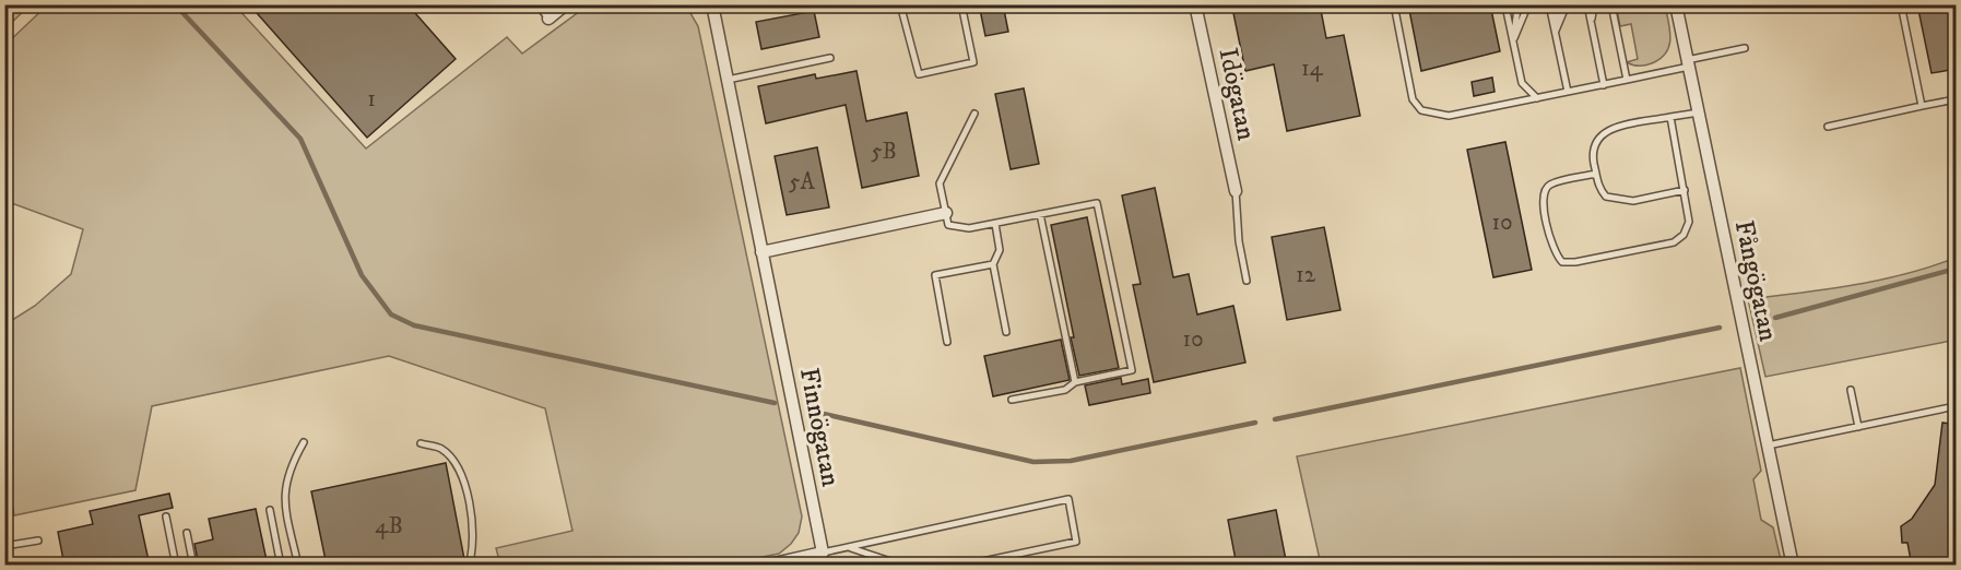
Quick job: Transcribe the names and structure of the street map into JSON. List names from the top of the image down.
{
  "streets": {
    "street": ["Idögatan", "Fångögatan", "Finnögatan"]
  },
  "house_numbers": [
    "14",
    "1",
    "5B",
    "5A",
    "10",
    "12",
    "10",
    "4B"
  ]
}
